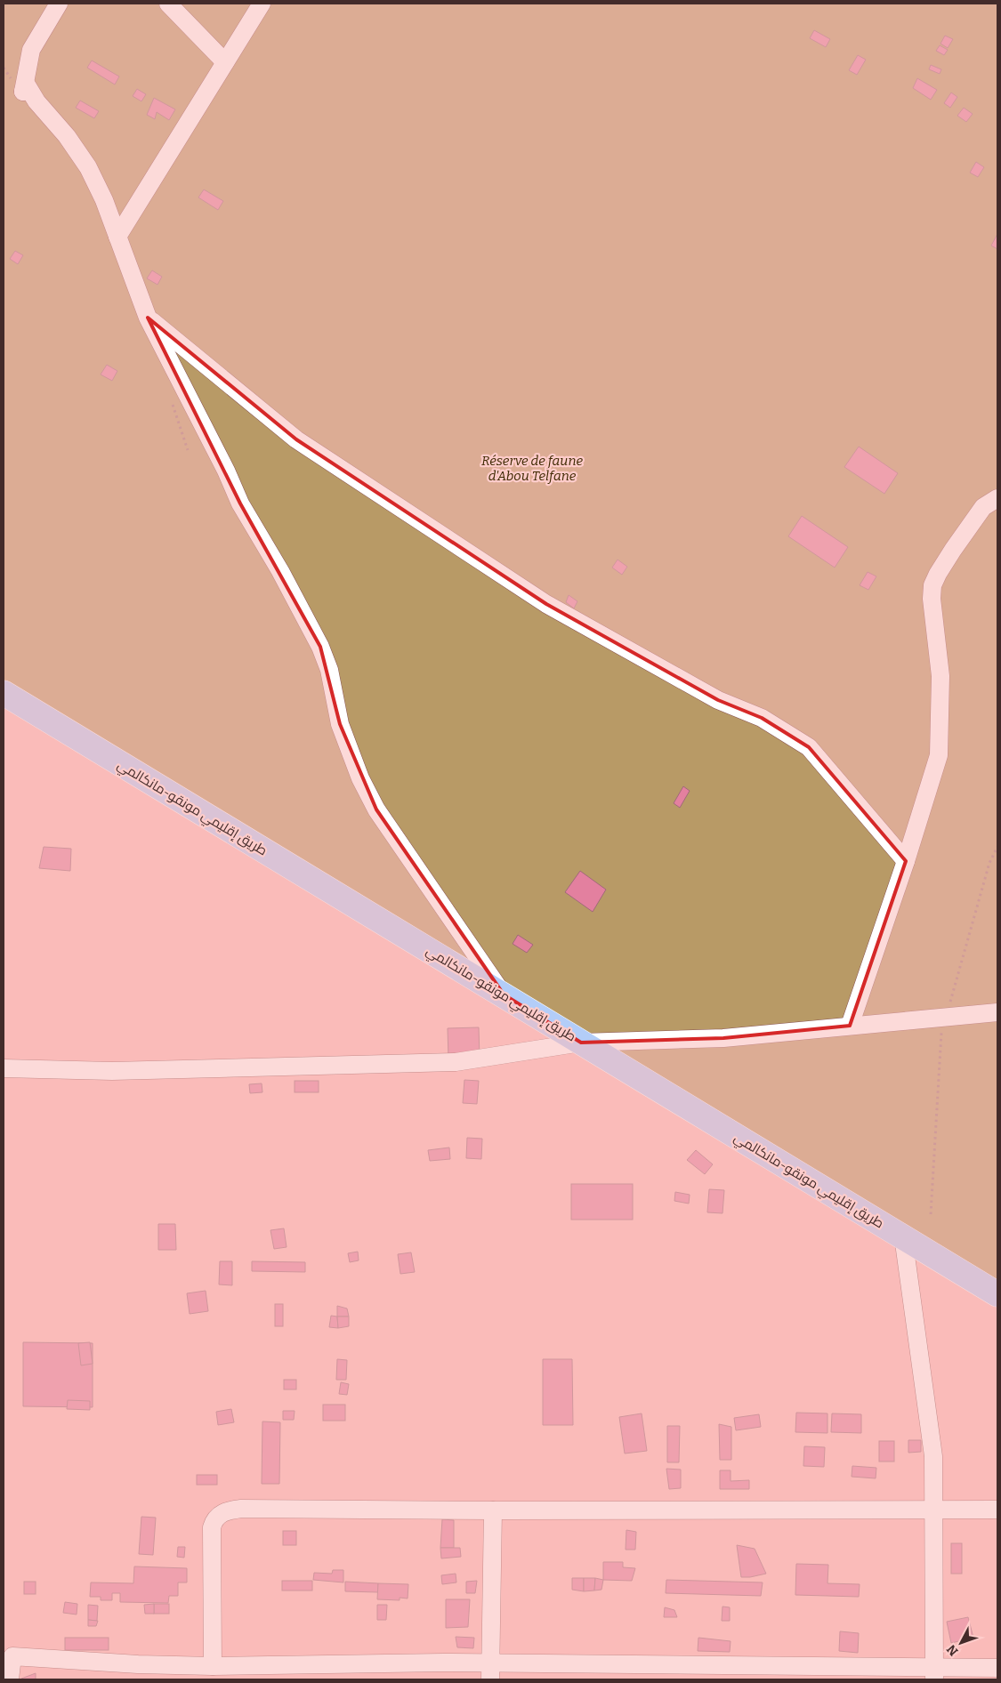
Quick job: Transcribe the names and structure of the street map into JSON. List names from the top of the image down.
{
  "streets": {
    "highway": ["طريق إقليمي مونقو-مانكالمي"]
  },
  "parks": ["Réserve de faune d'Abou Telfane"],
  "north": "bottom left"
}
